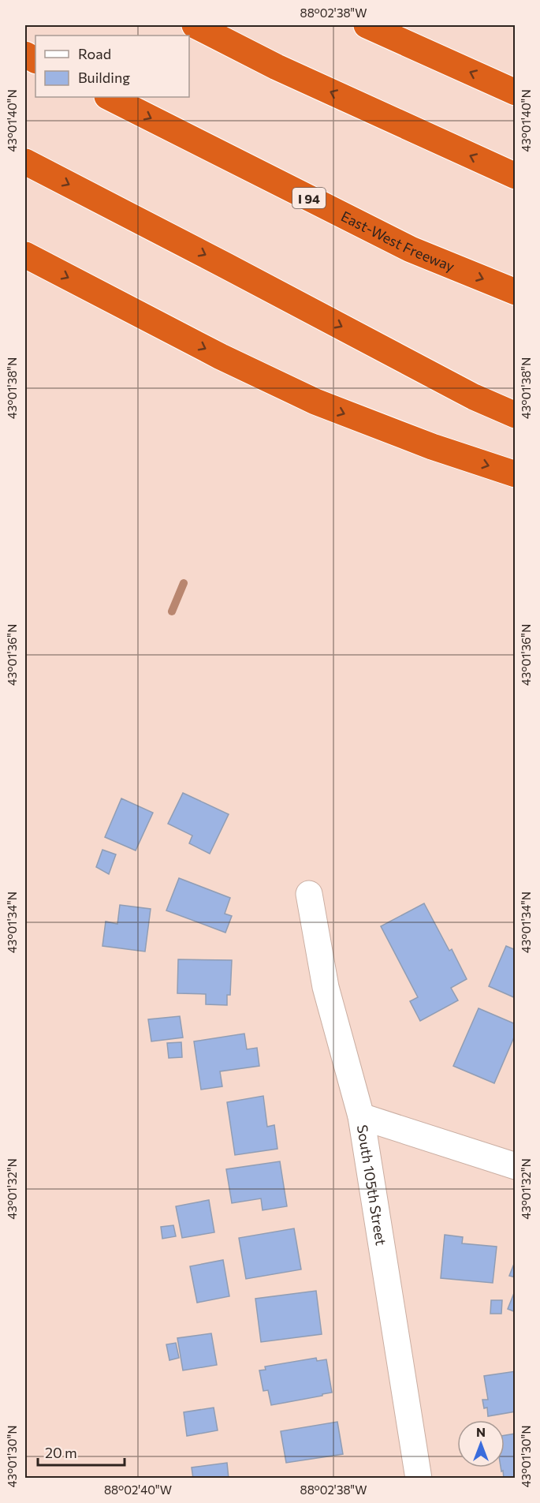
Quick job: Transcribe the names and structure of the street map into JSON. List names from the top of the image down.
{
  "streets": {
    "highway": ["I 94", "East-West Freeway"],
    "street": ["South 105th Street"]
  },
  "legend": ["Road", "Building"],
  "scale_bar": "20 m",
  "north": "top",
  "coordinates": [
    "88°02'38\"W",
    "43°01'40\"N",
    "43°01'38\"N",
    "43°01'36\"N",
    "43°01'34\"N",
    "43°01'32\"N",
    "43°01'30\"N",
    "88°02'40\"W"
  ]
}
